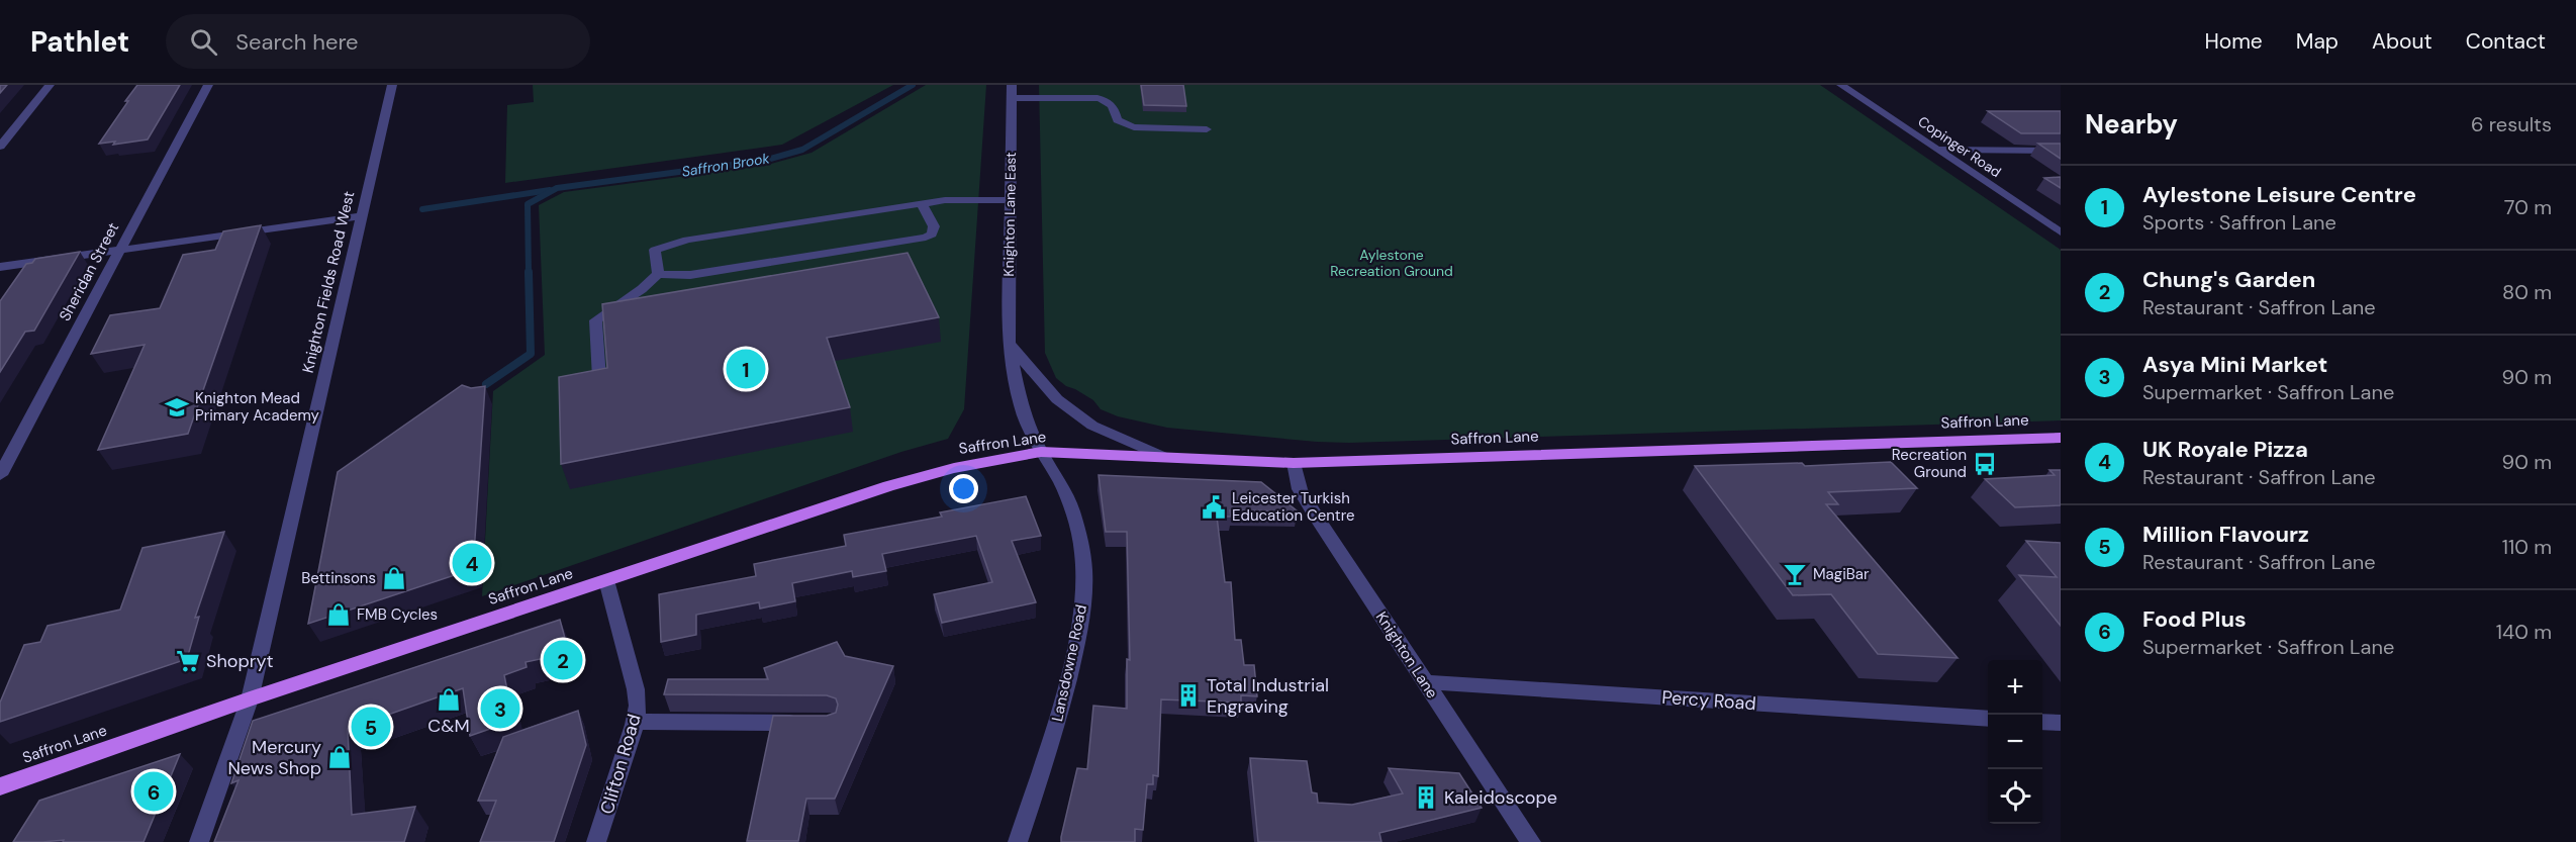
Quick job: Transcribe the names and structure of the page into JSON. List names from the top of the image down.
{
  "streets": {
    "main road": ["Saffron Lane"],
    "street": [
      "Copinger Road",
      "Knighton Lane East",
      "Sheridan Street",
      "Knighton Fields Road West",
      "Knighton Lane",
      "Lansdowne Road",
      "Percy Road",
      "Clifton Road"
    ]
  },
  "crossings": [
    ["Knighton Lane East", "Saffron Lane"],
    ["Knighton Lane East", "Lansdowne Road"],
    ["Knighton Fields Road West", "Saffron Lane"],
    ["Saffron Lane", "Knighton Lane"],
    ["Saffron Lane", "Lansdowne Road"],
    ["Saffron Lane", "Clifton Road"],
    ["Knighton Lane", "Percy Road"]
  ],
  "water": ["Saffron Brook"],
  "parks": ["Aylestone Recreation Ground"],
  "places": {
    "school or university": ["Knighton Mead Primary Academy"],
    "bus stop": ["Recreation Ground"],
    "public building": ["Leicester Turkish Education Centre"],
    "bar": ["MagiBar"],
    "shop": [
      "Bettinsons",
      "FMB Cycles",
      "C&M",
      "Mercury News Shop"
    ],
    "supermarket": ["Shopryt"],
    "building": ["Total Industrial Engraving", "Kaleidoscope"]
  },
  "page": {
    "header": "Pathlet",
    "search": "Search here",
    "nav": [
      "Home",
      "Map",
      "About",
      "Contact"
    ],
    "heading": ["Nearby", "6 results"],
    "list": [
      {
        "mark": "1",
        "name": "Aylestone Leisure Centre",
        "note": "Sports · Saffron Lane",
        "value": "70 m"
      },
      {
        "mark": "2",
        "name": "Chung's Garden",
        "note": "Restaurant · Saffron Lane",
        "value": "80 m"
      },
      {
        "mark": "3",
        "name": "Asya Mini Market",
        "note": "Supermarket · Saffron Lane",
        "value": "90 m"
      },
      {
        "mark": "4",
        "name": "UK Royale Pizza",
        "note": "Restaurant · Saffron Lane",
        "value": "90 m"
      },
      {
        "mark": "5",
        "name": "Million Flavourz",
        "note": "Restaurant · Saffron Lane",
        "value": "110 m"
      },
      {
        "mark": "6",
        "name": "Food Plus",
        "note": "Supermarket · Saffron Lane",
        "value": "140 m"
      }
    ],
    "pins": [
      "1",
      "4",
      "2",
      "3",
      "5",
      "6"
    ],
    "map_buttons": ["+", "−"]
  }
}
